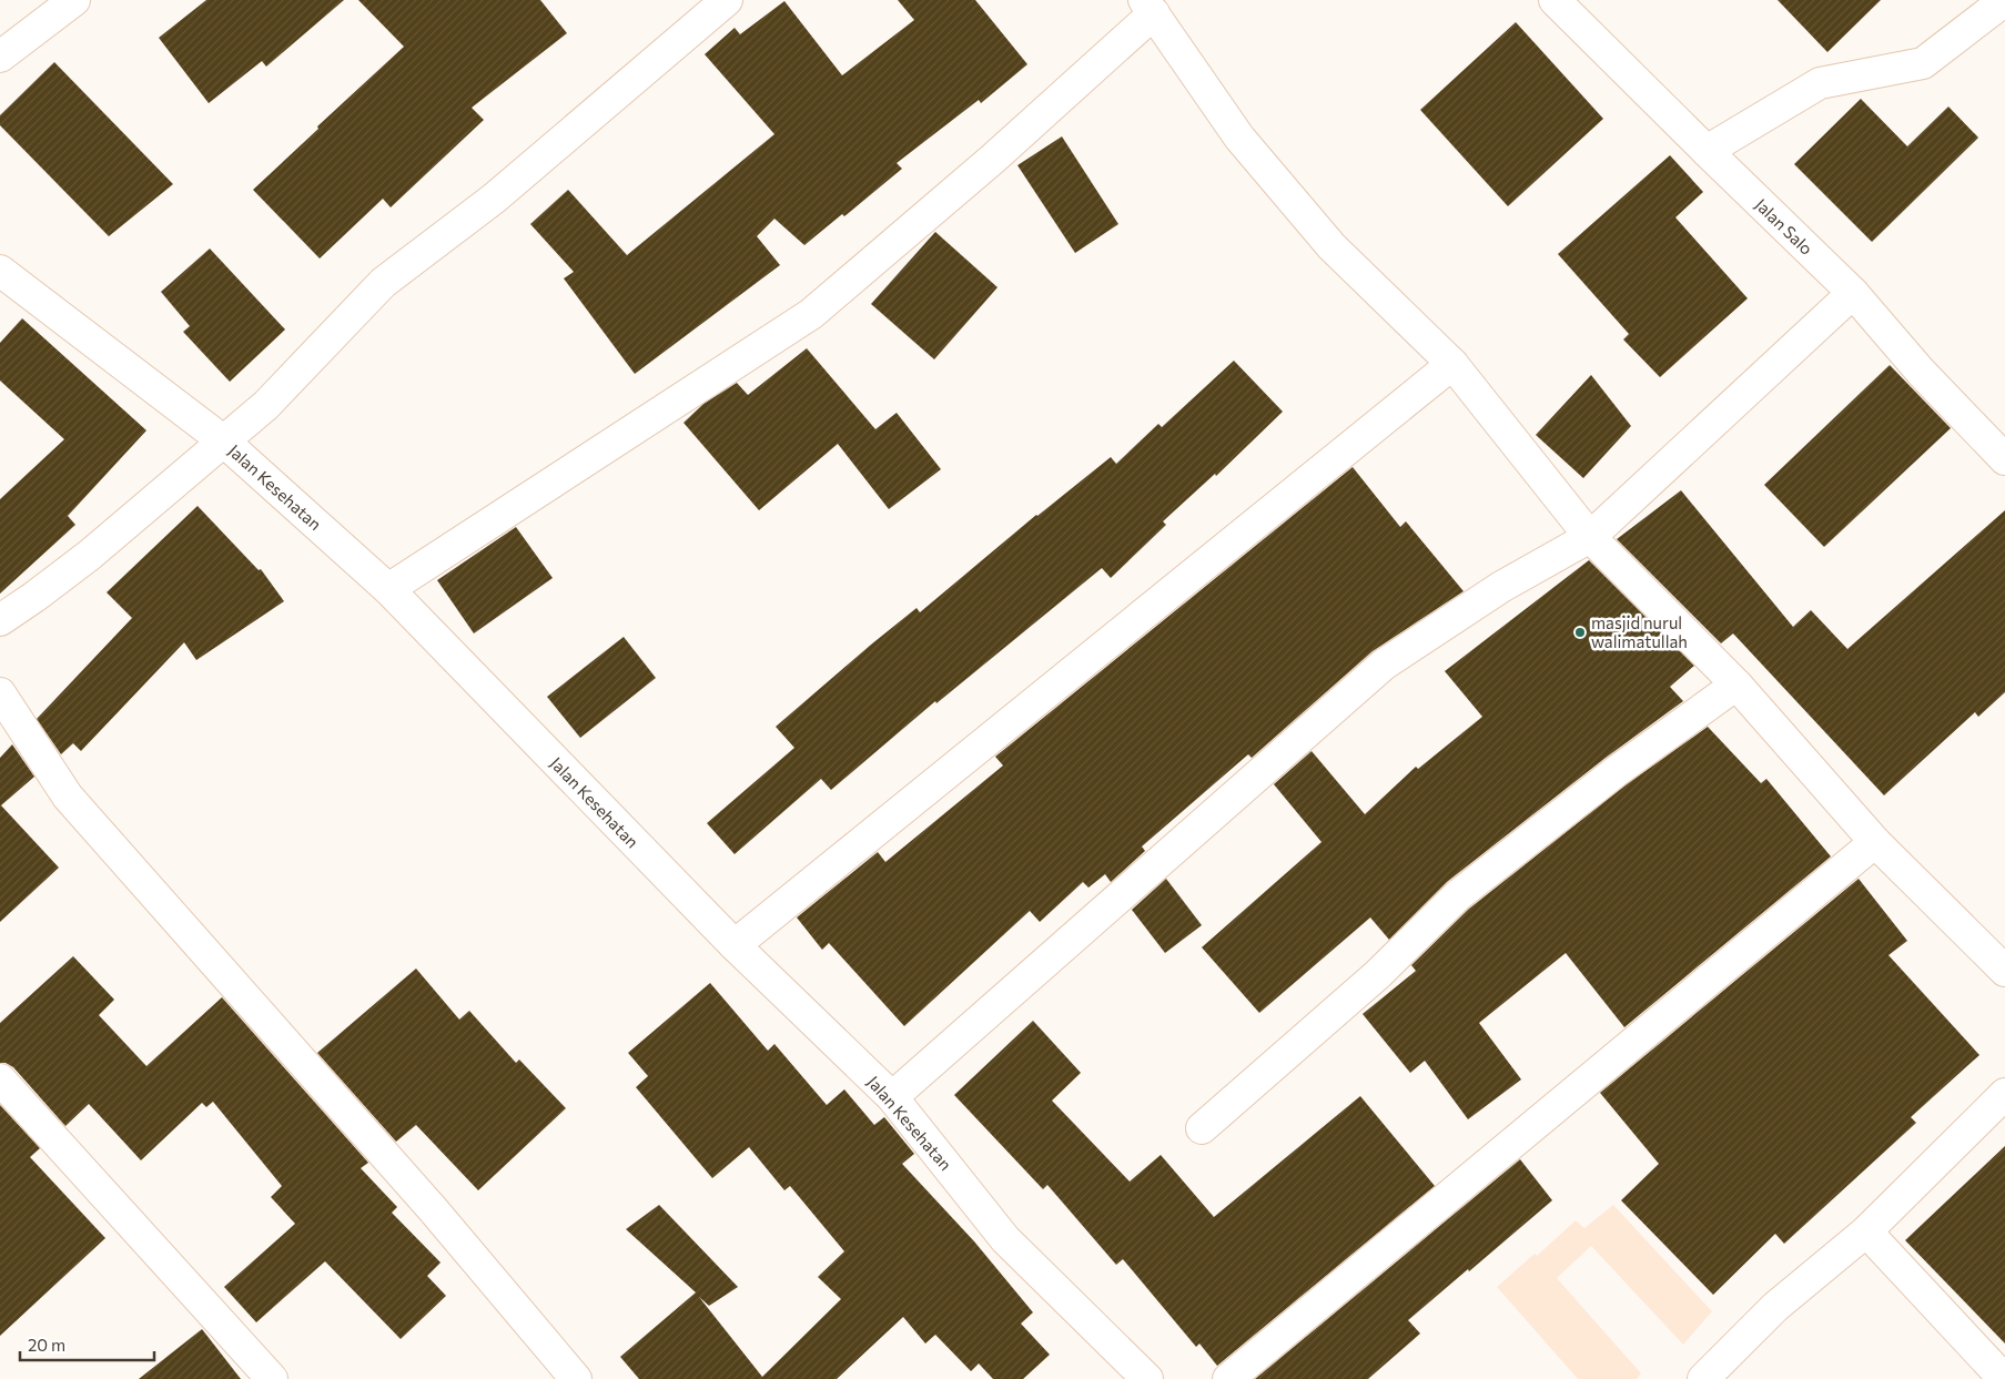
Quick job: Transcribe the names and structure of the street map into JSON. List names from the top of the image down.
{
  "streets": {
    "street": ["Jalan Salo", "Jalan Kesehatan"]
  },
  "places": ["masjid nurul walimatullah"],
  "scale_bar": "20 m"
}
